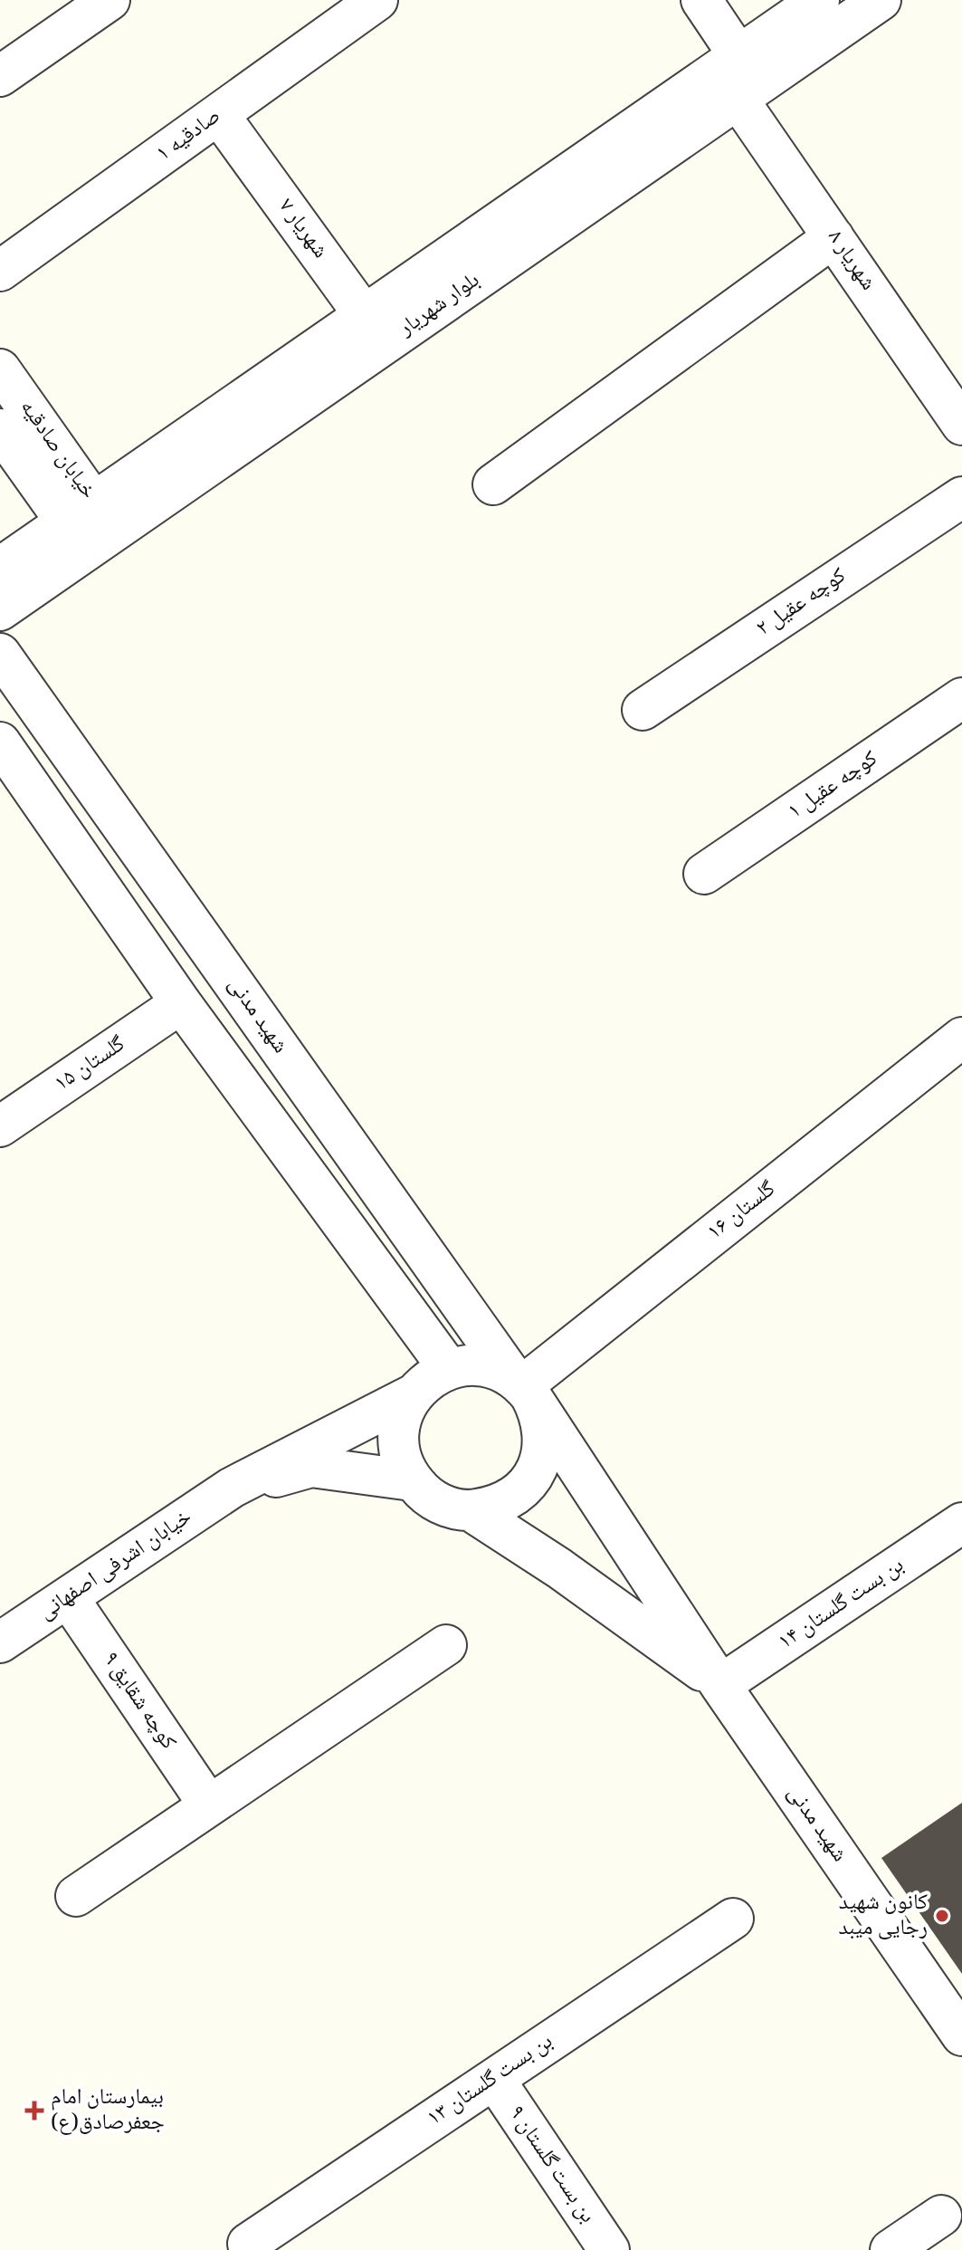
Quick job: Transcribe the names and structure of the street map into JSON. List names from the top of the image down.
{
  "streets": {
    "street": [
      "صادقیه ۱",
      "شهریار ۷",
      "شهریار ۸",
      "بلوار شهریار",
      "خیابان صادقیه",
      "کوچه عقیل ۲",
      "کوچه عقیل ۱",
      "شهید مدنی",
      "گلستان ۱۵",
      "گلستان ۱۶",
      "خیابان اشرفی اصفهانی",
      "بن بست گلستان ۱۴",
      "کوچه شقایق ۹",
      "بن بست گلستان ۱۳",
      "بن بست گلستان ۹"
    ]
  },
  "crossings": [
    ["صادقیه ۱", "شهریار ۷"],
    ["شهریار ۷", "بلوار شهریار"],
    ["شهریار ۸", "بلوار شهریار"],
    ["بلوار شهریار", "خیابان صادقیه"],
    ["شهید مدنی", "گلستان ۱۶"],
    ["شهید مدنی", "خیابان اشرفی اصفهانی"],
    ["شهید مدنی", "بن بست گلستان ۱۴"],
    ["گلستان ۱۶", "خیابان اشرفی اصفهانی"],
    ["خیابان اشرفی اصفهانی", "کوچه شقایق ۹"],
    ["بن بست گلستان ۱۳", "بن بست گلستان ۹"]
  ],
  "places": {
    "other": ["کانون شهید رجایی میبد"],
    "health": ["بیمارستان امام جعفرصادق(ع)"]
  }
}
